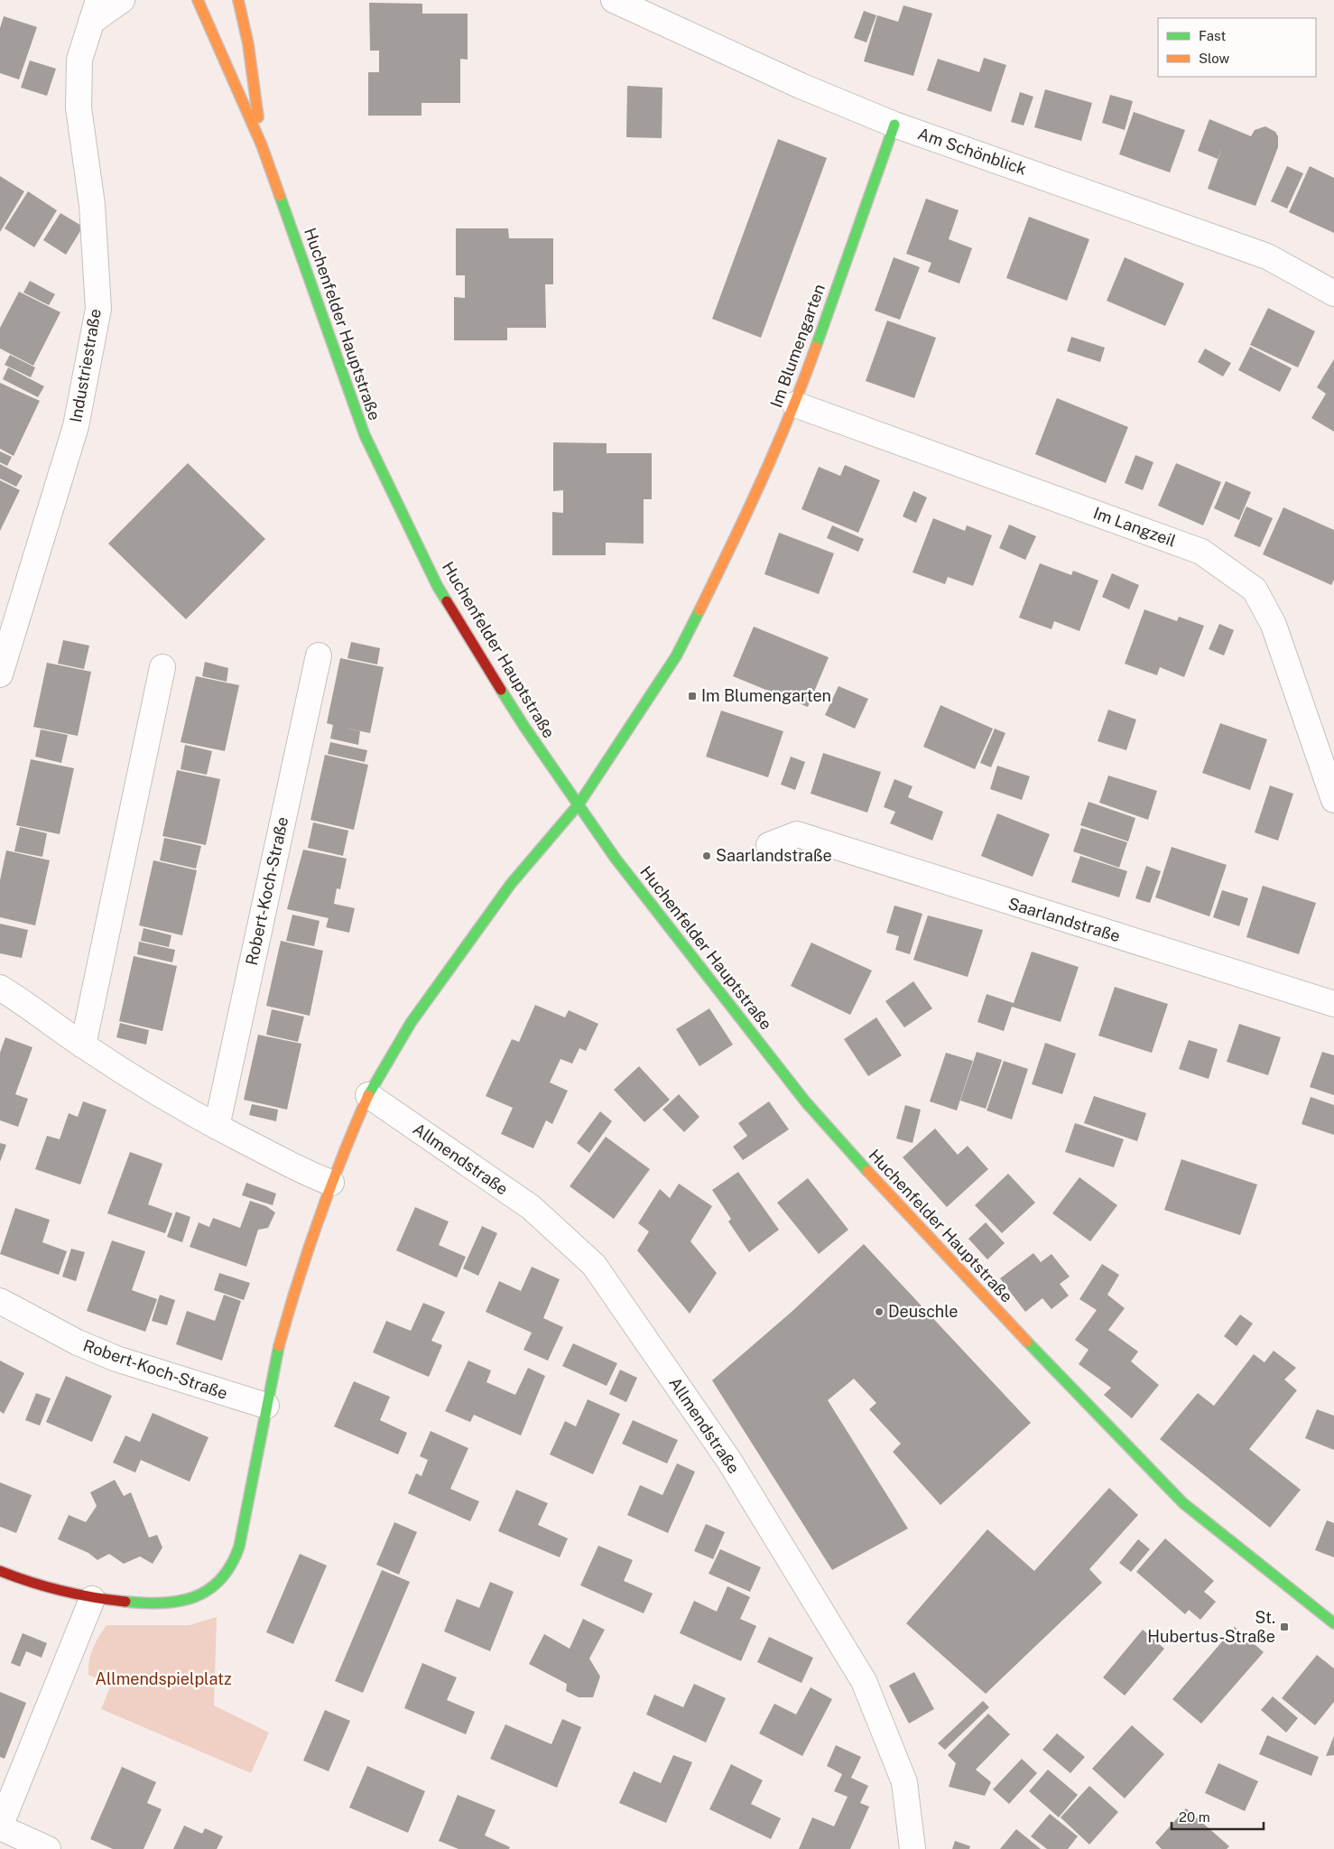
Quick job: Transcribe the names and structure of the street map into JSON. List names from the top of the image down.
{
  "streets": {
    "main road": ["Huchenfelder Hauptstraße", "Im Blumengarten"],
    "street": [
      "Am Schönblick",
      "Industriestraße",
      "Im Langzeil",
      "Robert-Koch-Straße",
      "Saarlandstraße",
      "Allmendstraße"
    ]
  },
  "crossings": [
    ["Am Schönblick", "Im Blumengarten"],
    ["Huchenfelder Hauptstraße", "Im Blumengarten"],
    ["Im Blumengarten", "Im Langzeil"]
  ],
  "parks": ["Allmendspielplatz"],
  "places": {
    "transit": ["Im Blumengarten", "St. Hubertus-Straße"],
    "other": ["Saarlandstraße", "Deuschle"]
  },
  "legend": ["Fast", "Slow"],
  "scale_bar": "20 m"
}
